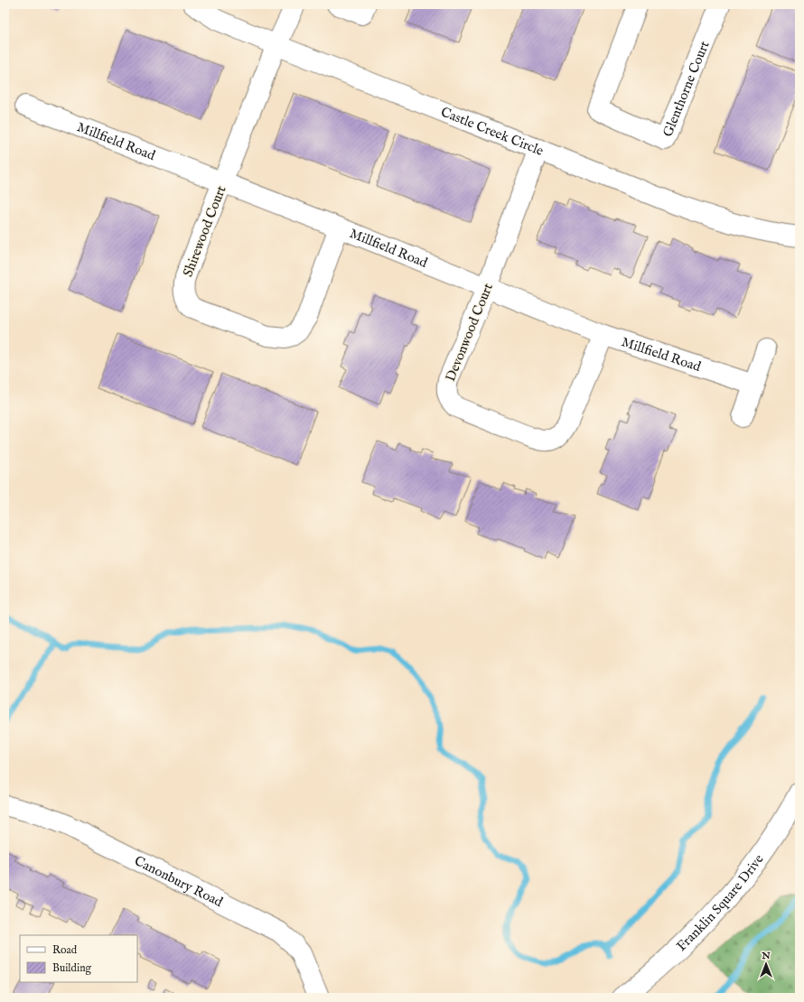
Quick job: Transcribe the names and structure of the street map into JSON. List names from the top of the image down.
{
  "streets": {
    "street": [
      "Glenthorne Court",
      "Castle Creek Circle",
      "Millfield Road",
      "Shirewood Court",
      "Devonwood Court",
      "Canonbury Road",
      "Franklin Square Drive"
    ]
  },
  "crossings": [
    ["Castle Creek Circle", "Shirewood Court"],
    ["Castle Creek Circle", "Devonwood Court"],
    ["Millfield Road", "Shirewood Court"],
    ["Millfield Road", "Devonwood Court"]
  ],
  "legend": ["Road", "Building"],
  "north": "top"
}
